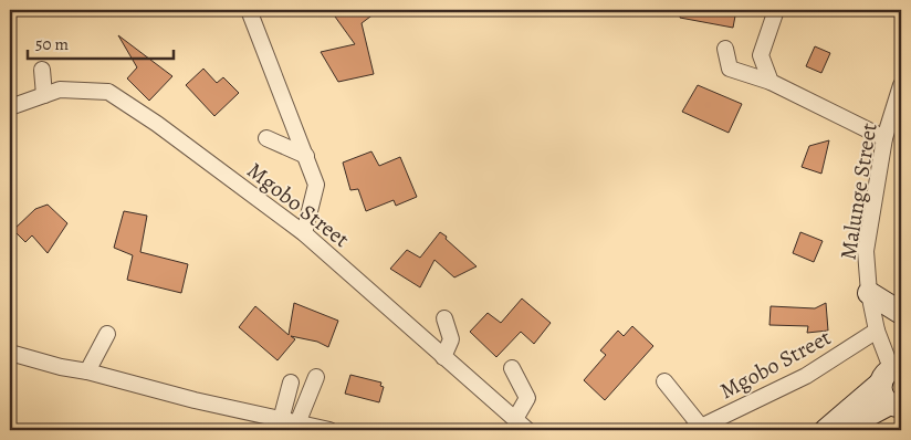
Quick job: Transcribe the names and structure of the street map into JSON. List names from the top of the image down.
{
  "streets": {
    "street": ["Malunge Street", "Mgobo Street"]
  },
  "crossings": [
    ["Malunge Street", "Mgobo Street"]
  ],
  "scale_bar": "50 m"
}
